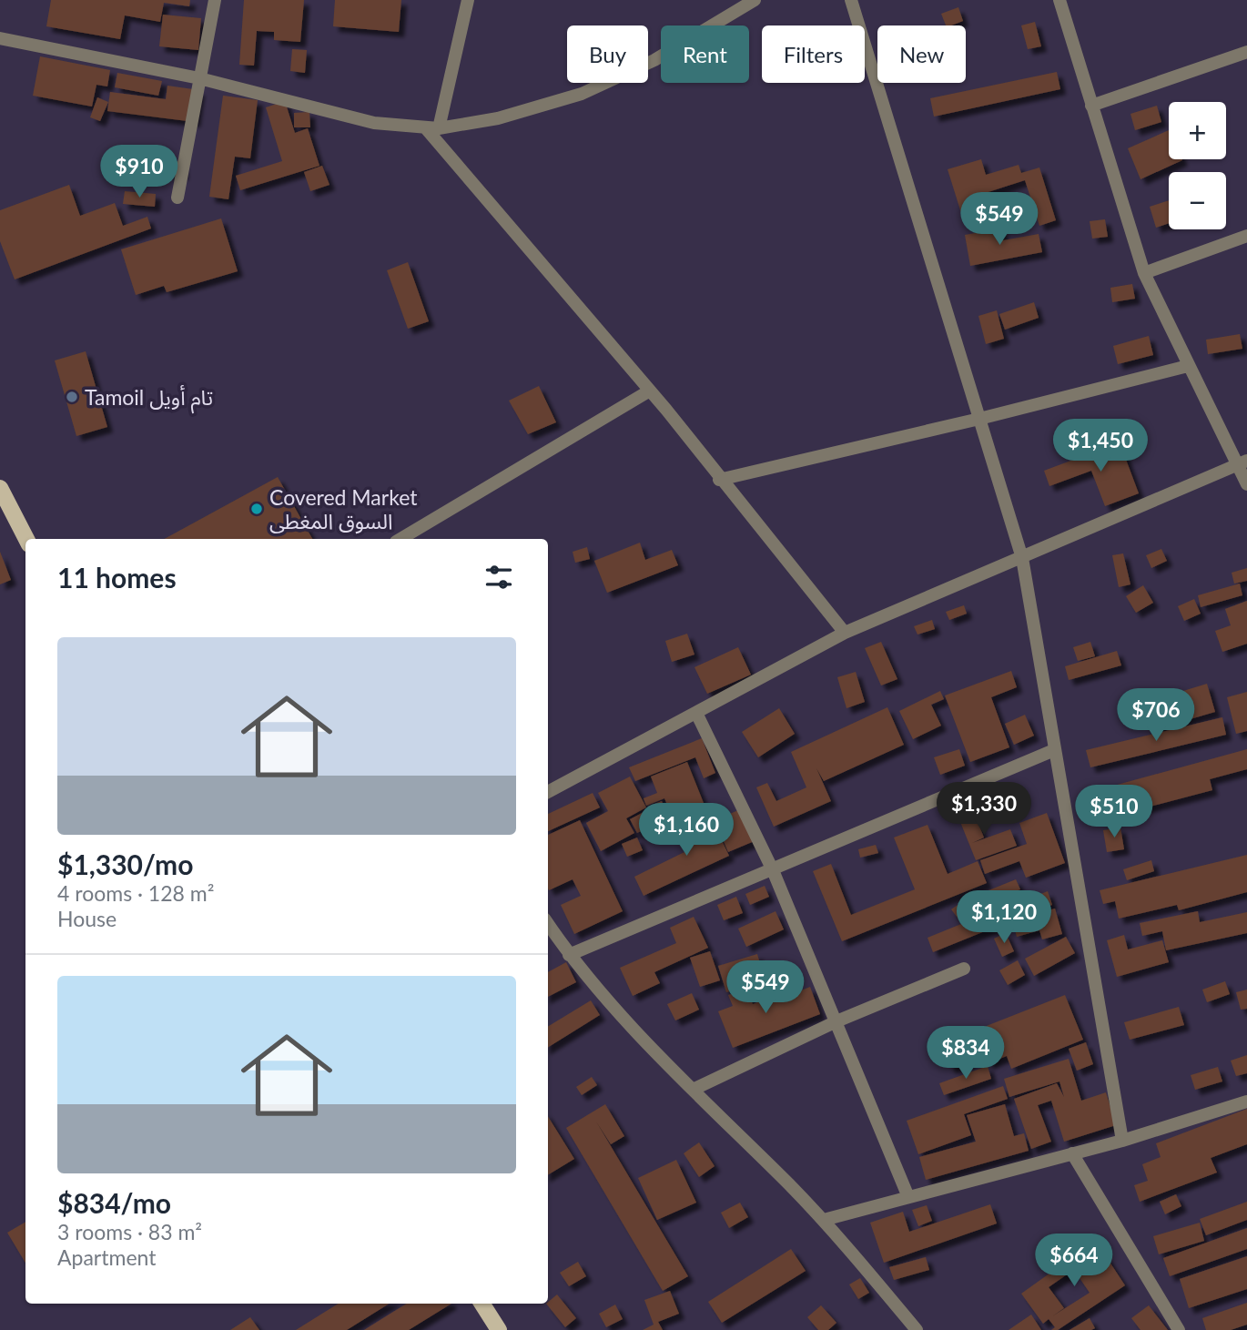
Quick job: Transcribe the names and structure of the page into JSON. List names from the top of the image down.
{
  "places": ["Tamoil تام أويل", "Covered Market السوق المغطى"],
  "page": {
    "chip": [
      "Buy",
      "Rent",
      "Filters",
      "New"
    ],
    "map_buttons": ["+", "−"],
    "price": [
      "$910",
      "$549",
      "$1,450",
      "$706",
      "$1,330",
      "$510",
      "$1,160",
      "$1,120",
      "$549",
      "$834",
      "$664"
    ],
    "heading": "11 homes",
    "list": [
      {
        "name": "$1,330/mo",
        "note": "4 rooms · 128 m² · House"
      },
      {
        "name": "$834/mo",
        "note": "3 rooms · 83 m² · Apartment"
      }
    ]
  }
}
